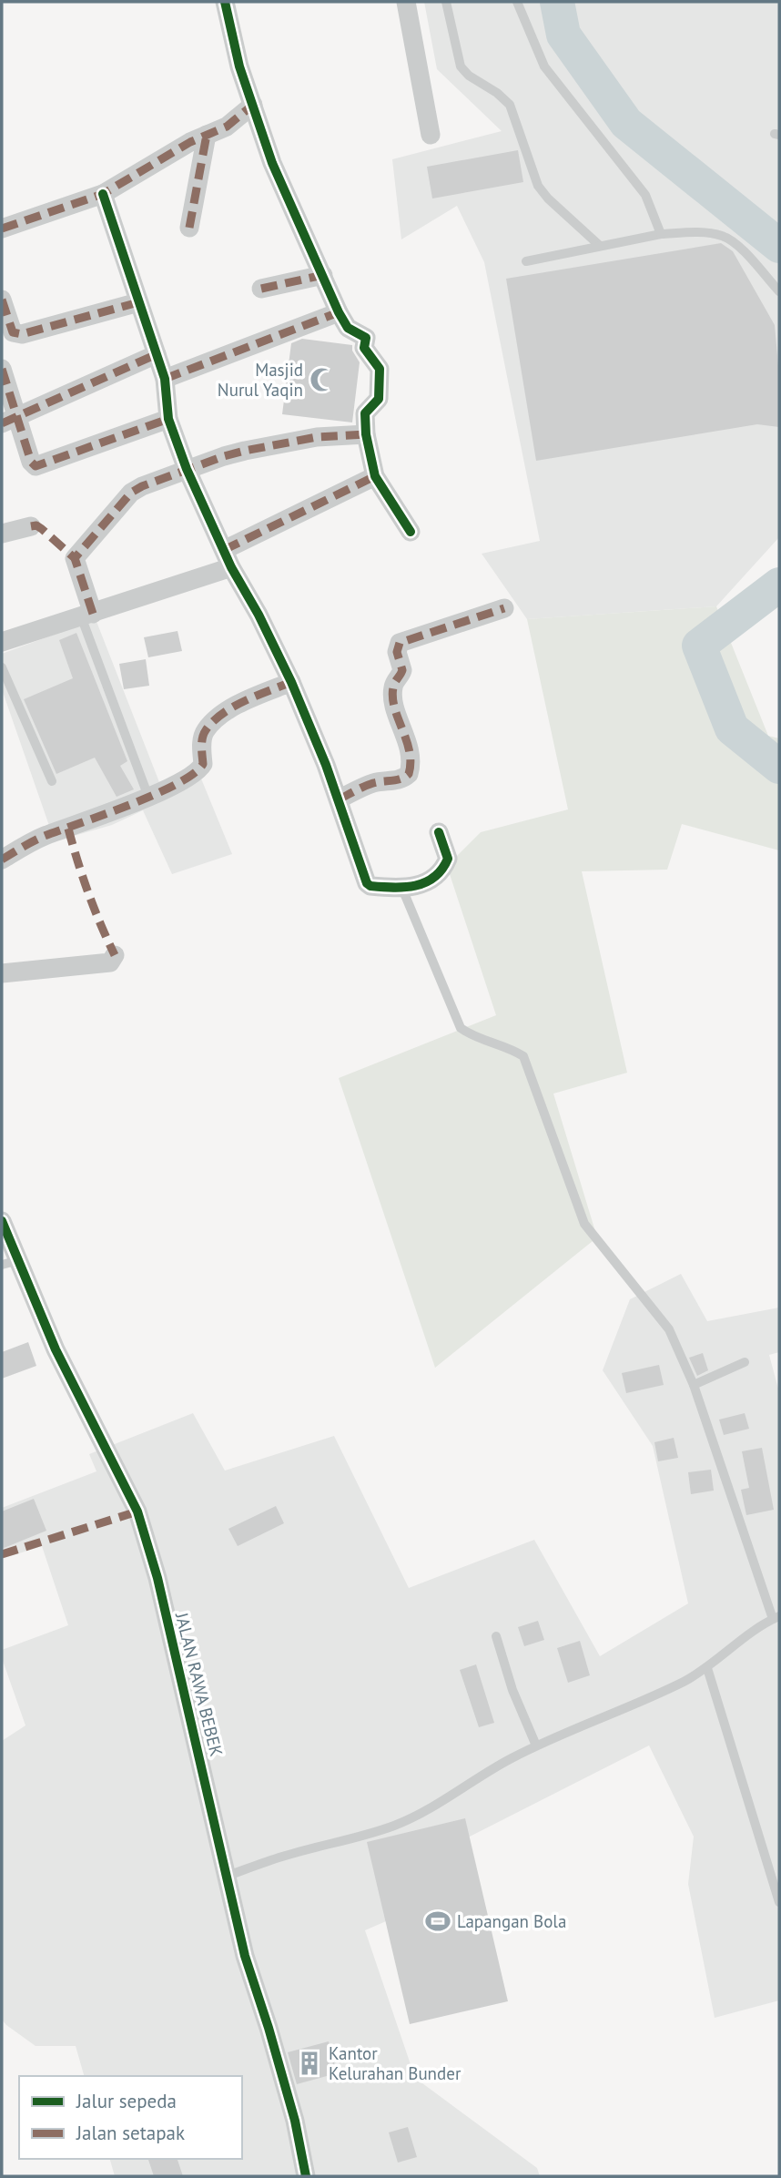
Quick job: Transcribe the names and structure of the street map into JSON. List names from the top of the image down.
{
  "streets": {
    "street": ["JALAN RAWA BEBEK"]
  },
  "places": {
    "mosque": ["Masjid Nurul Yaqin"],
    "sports": ["Lapangan Bola"],
    "building": ["Kantor Kelurahan Bunder"]
  },
  "legend": ["Jalur sepeda", "Jalan setapak"]
}
